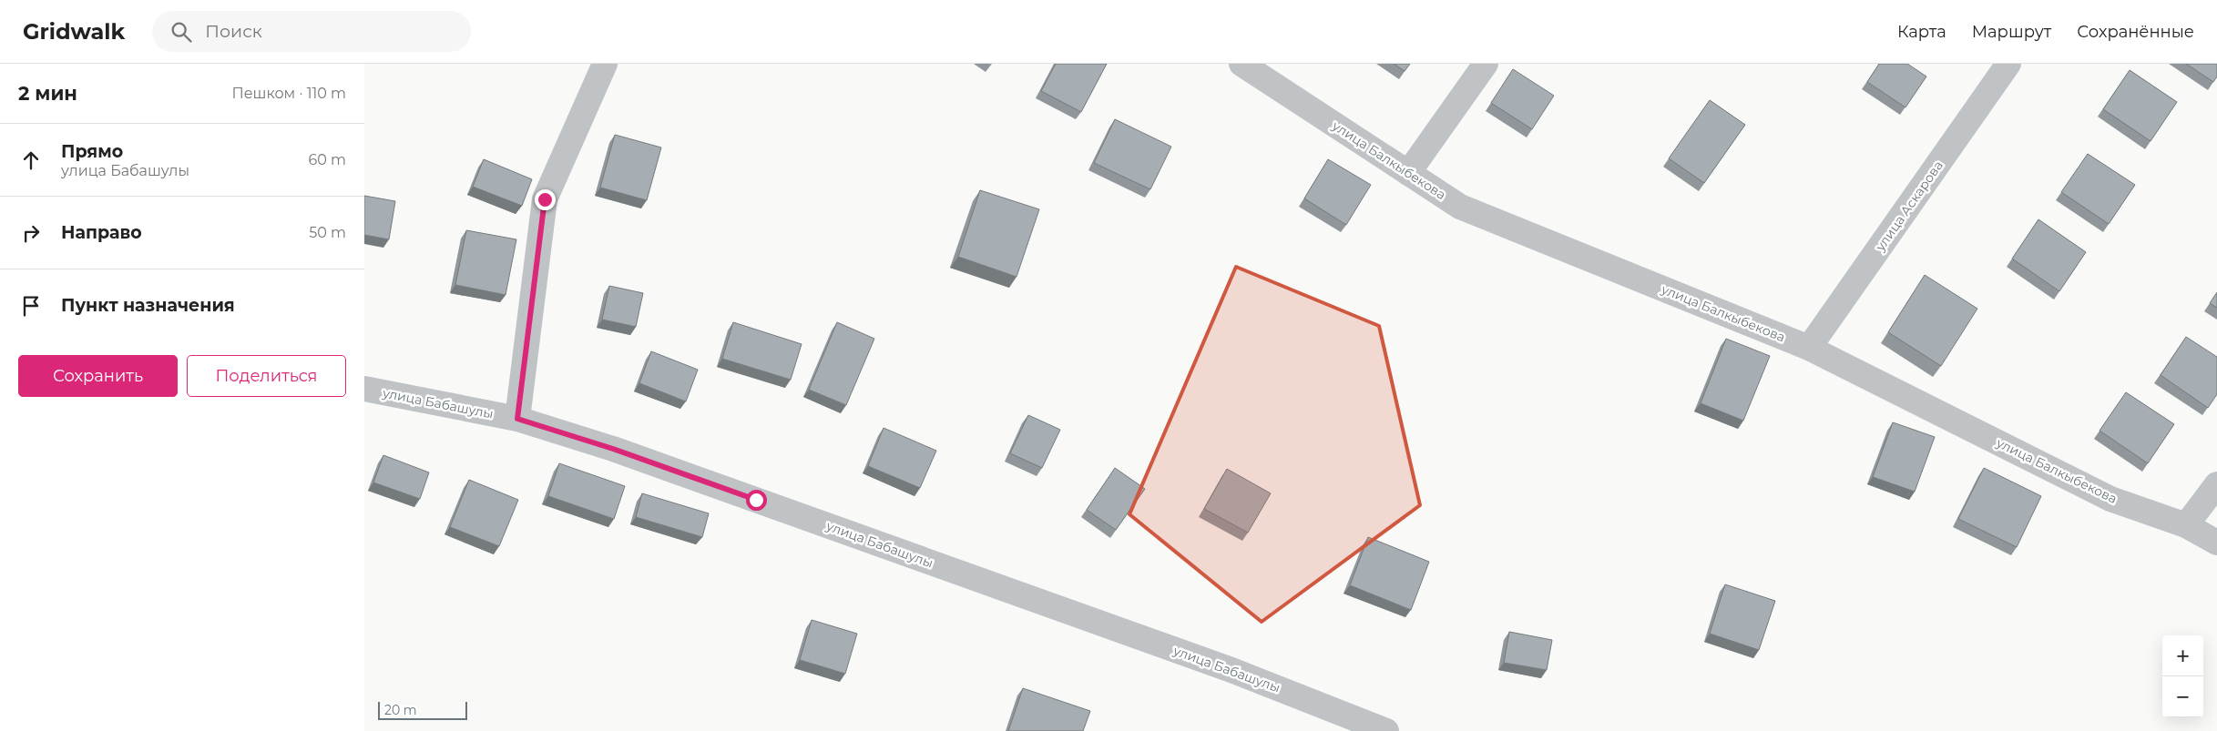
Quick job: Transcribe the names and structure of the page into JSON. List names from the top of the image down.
{
  "streets": {
    "street": ["улица Балкыбекова", "улица Аскарова", "улица Бабашулы"]
  },
  "crossings": [
    ["улица Балкыбекова", "улица Аскарова"]
  ],
  "scale_bar": "20 m",
  "page": {
    "header": "Gridwalk",
    "search": "Поиск",
    "nav": ["Карта", "Маршрут", "Сохранённые"],
    "heading": ["2 мин", "Пешком · 110 m"],
    "list": [
      ["Прямо", "улица Бабашулы", "60 m"],
      ["Направо", "50 m"],
      "Пункт назначения"
    ],
    "buttons": ["Сохранить", "Поделиться"],
    "map_buttons": ["+", "−"],
    "scale": "20 m"
  }
}
